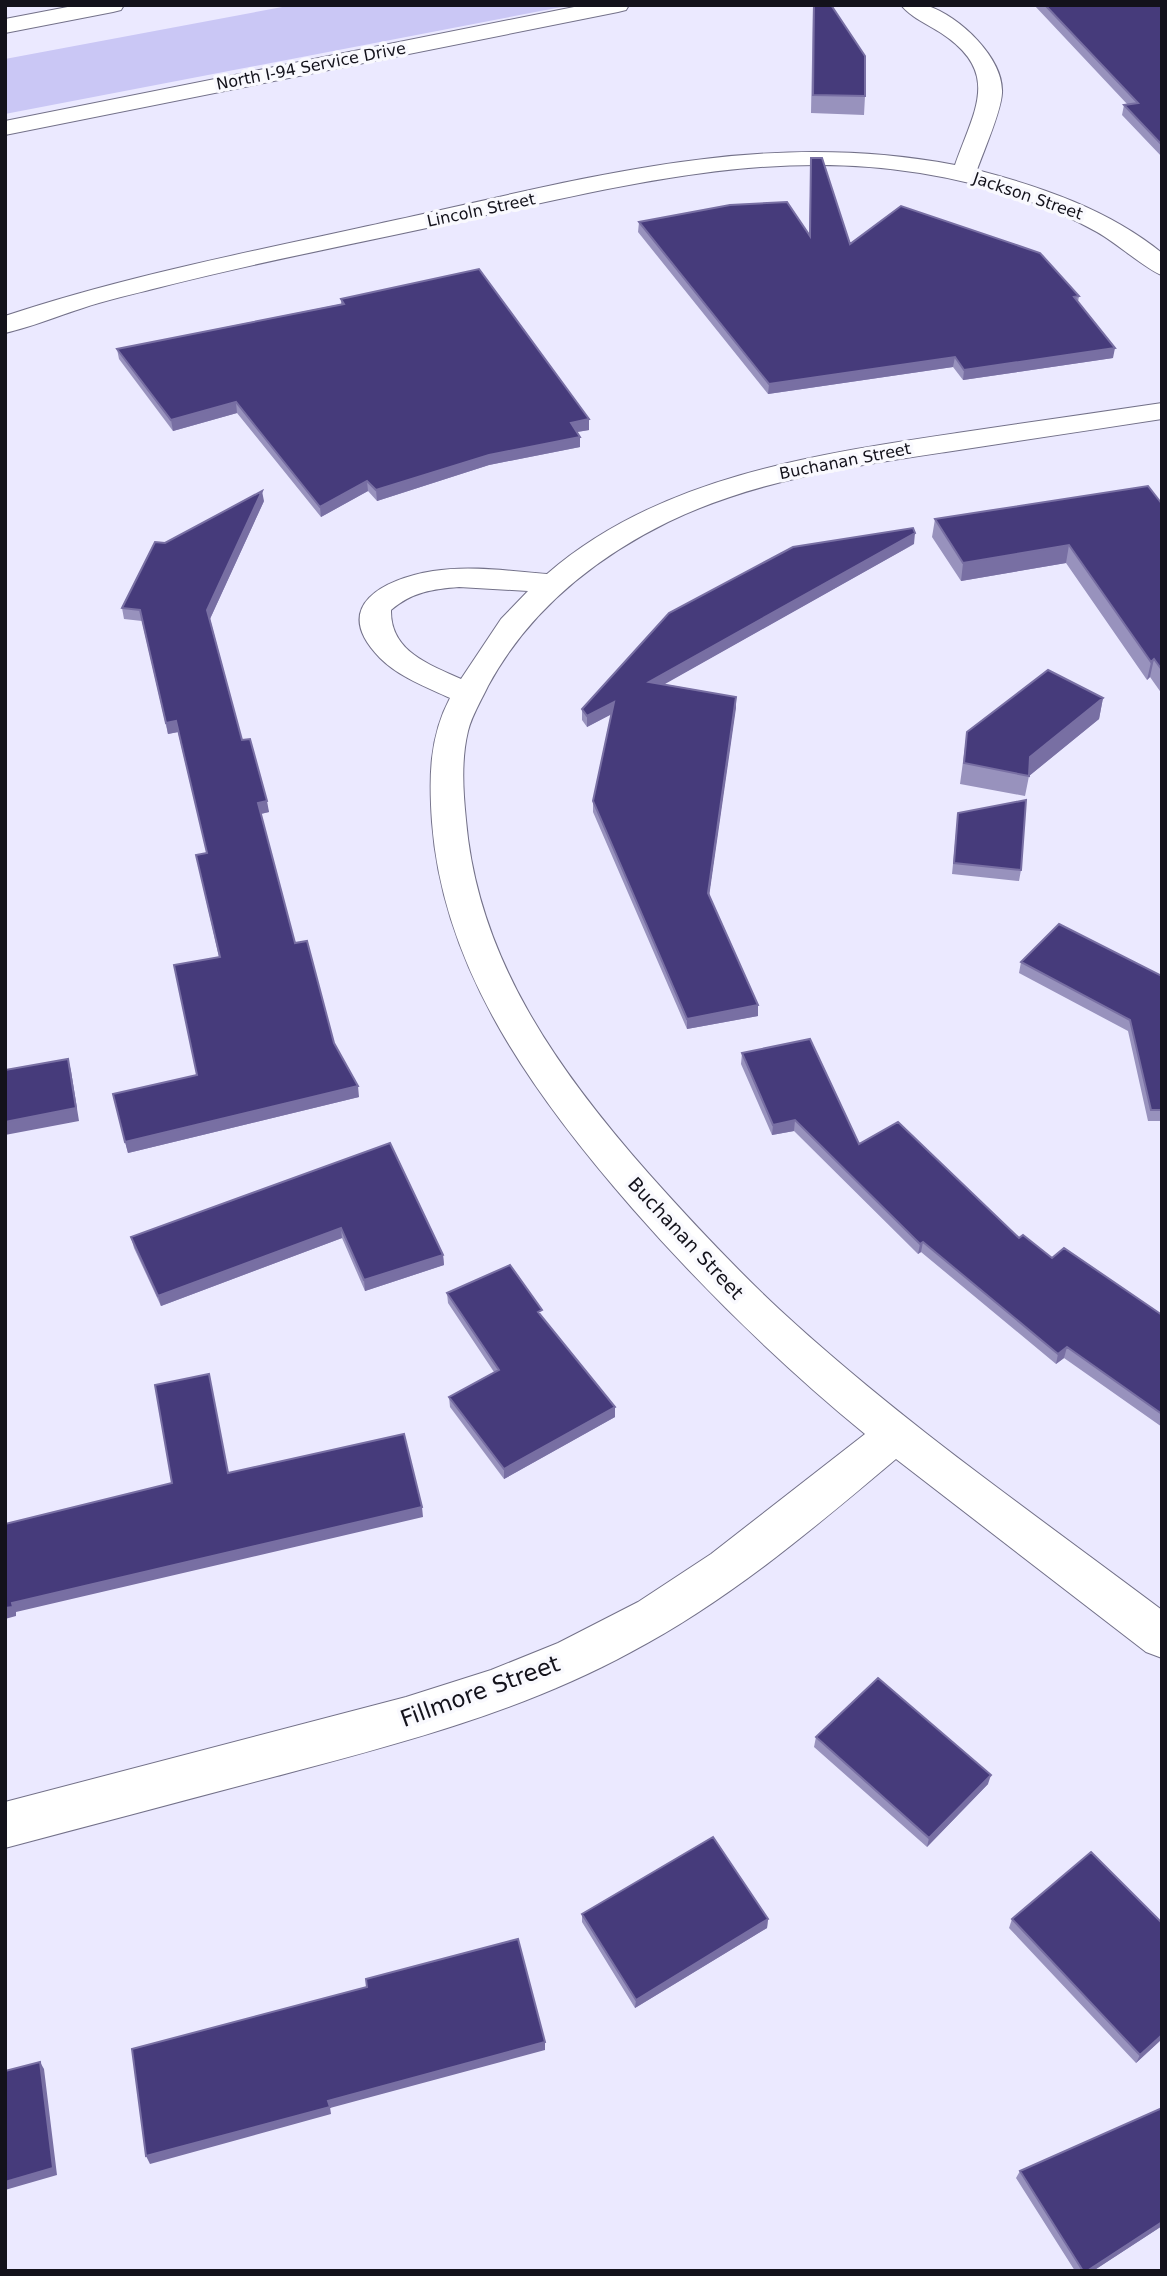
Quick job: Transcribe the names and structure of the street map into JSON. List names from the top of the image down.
{
  "streets": {
    "main road": [
      "North I-94 Service Drive",
      "Jackson Street",
      "Lincoln Street",
      "Buchanan Street",
      "Fillmore Street"
    ]
  },
  "crossings": [
    ["Jackson Street", "Lincoln Street"],
    ["Buchanan Street", "Fillmore Street"]
  ]
}
